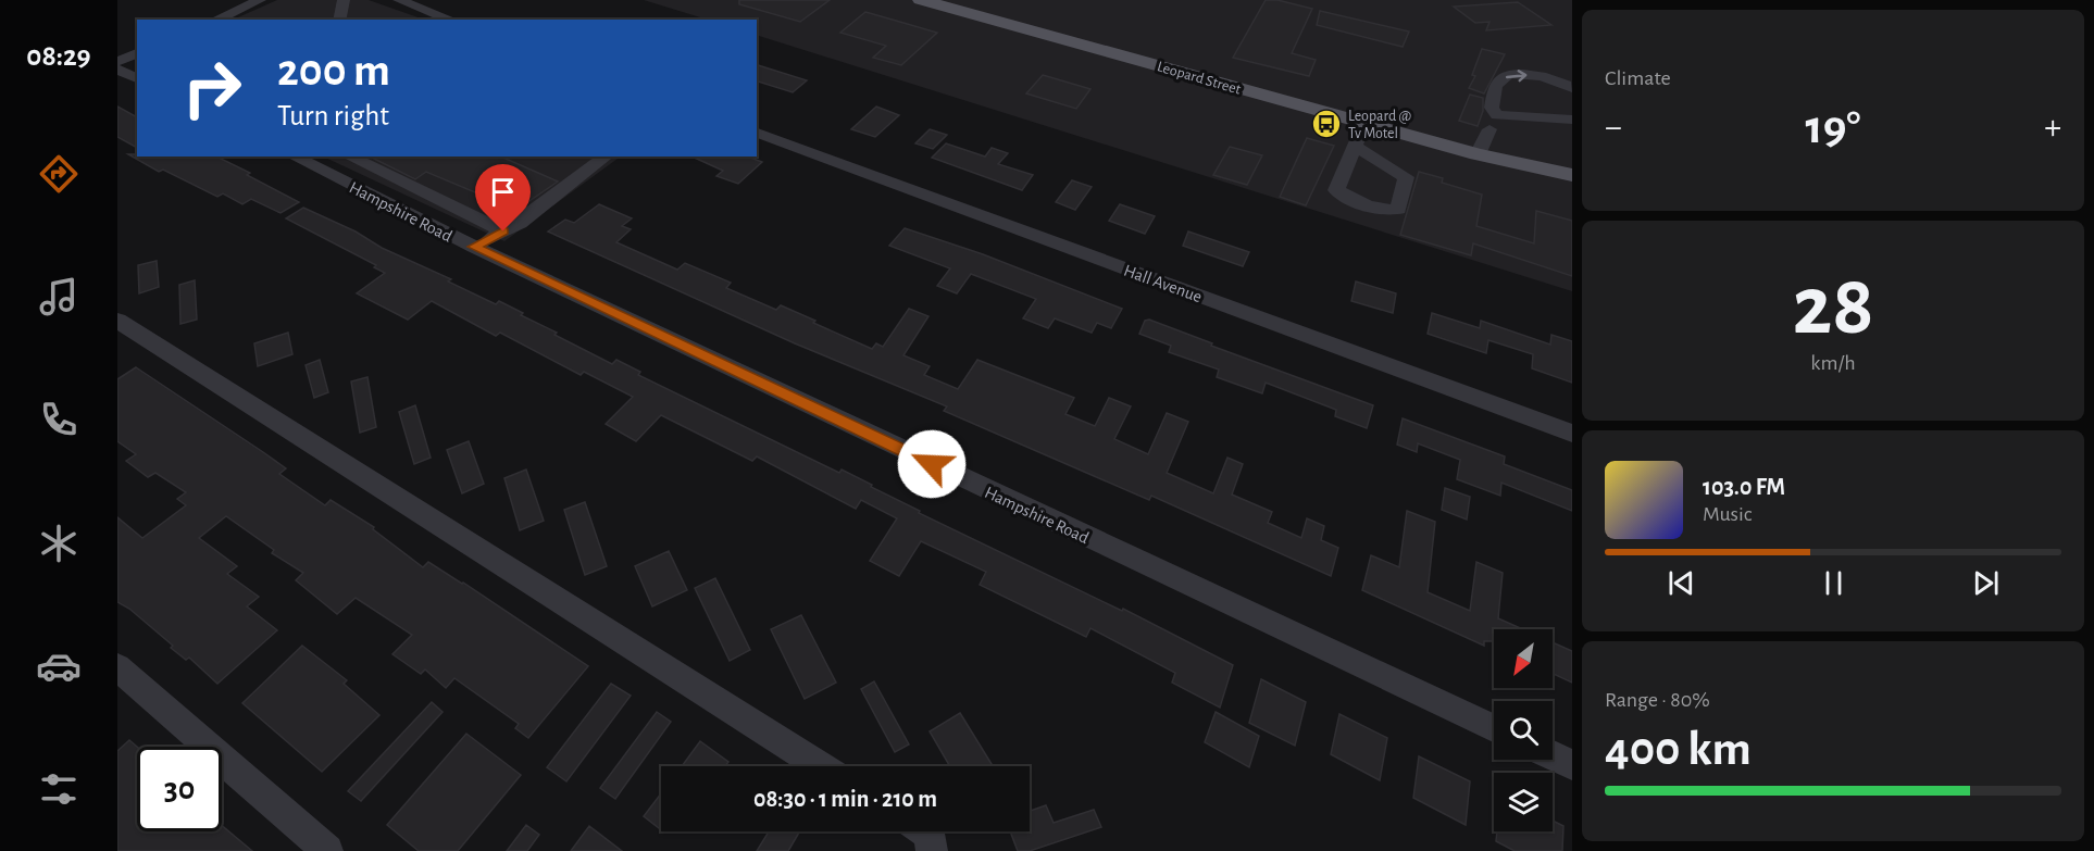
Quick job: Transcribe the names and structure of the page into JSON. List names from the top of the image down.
{
  "streets": {
    "main road": ["Leopard Street"],
    "street": ["Hampshire Road", "Hall Avenue"]
  },
  "places": {
    "bus stop": ["Leopard @ Tv Motel"]
  },
  "north": "bottom left",
  "page": {
    "tabs": "08:29",
    "tile": [
      "Climate",
      ["28", "km/h"],
      ["Range · 80%", "400 km"]
    ],
    "turn": ["200 m", "Turn right"],
    "heat": ["−", "19°", "+"],
    "song": ["103.0 FM", "Music"],
    "limit": "30",
    "trip": "08:30 · 1 min · 210 m"
  }
}
